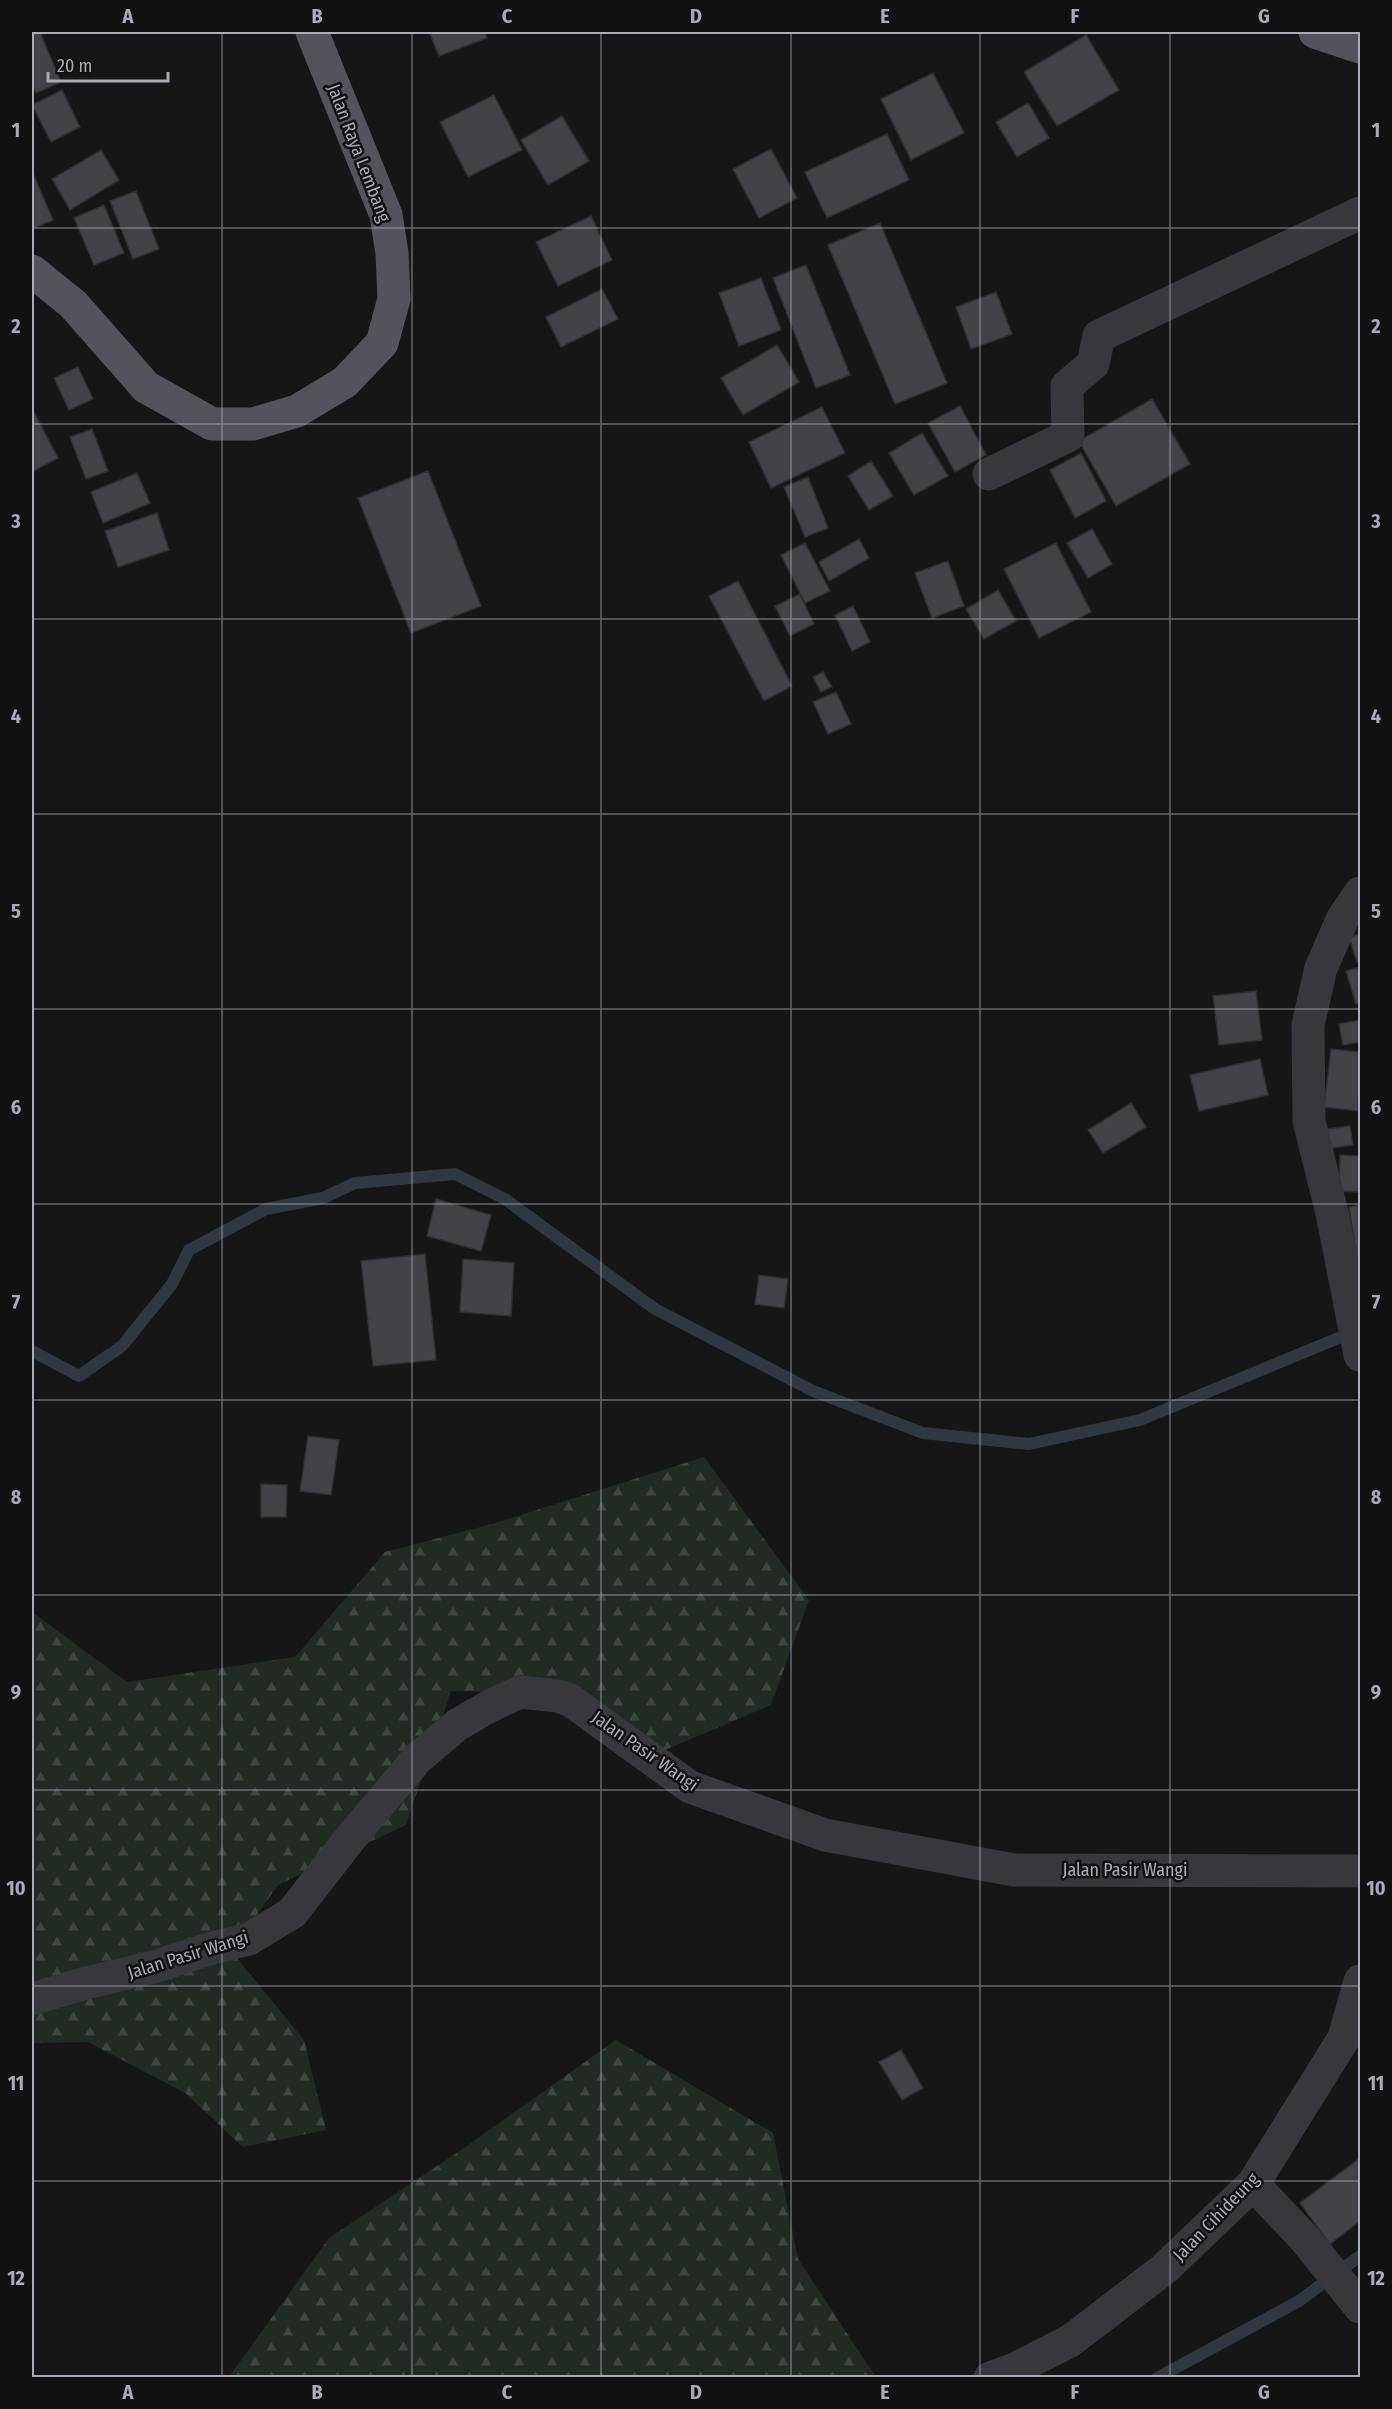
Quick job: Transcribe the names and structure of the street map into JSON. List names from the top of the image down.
{
  "streets": {
    "main road": ["Jalan Raya Lembang"],
    "street": ["Jalan Pasir Wangi", "Jalan Cihideung"]
  },
  "scale_bar": "20 m",
  "grid": {
    "columns": [
      "A",
      "B",
      "C",
      "D",
      "E",
      "F",
      "G"
    ],
    "rows": [
      "1",
      "2",
      "3",
      "4",
      "5",
      "6",
      "7",
      "8",
      "9",
      "10",
      "11",
      "12"
    ]
  }
}
